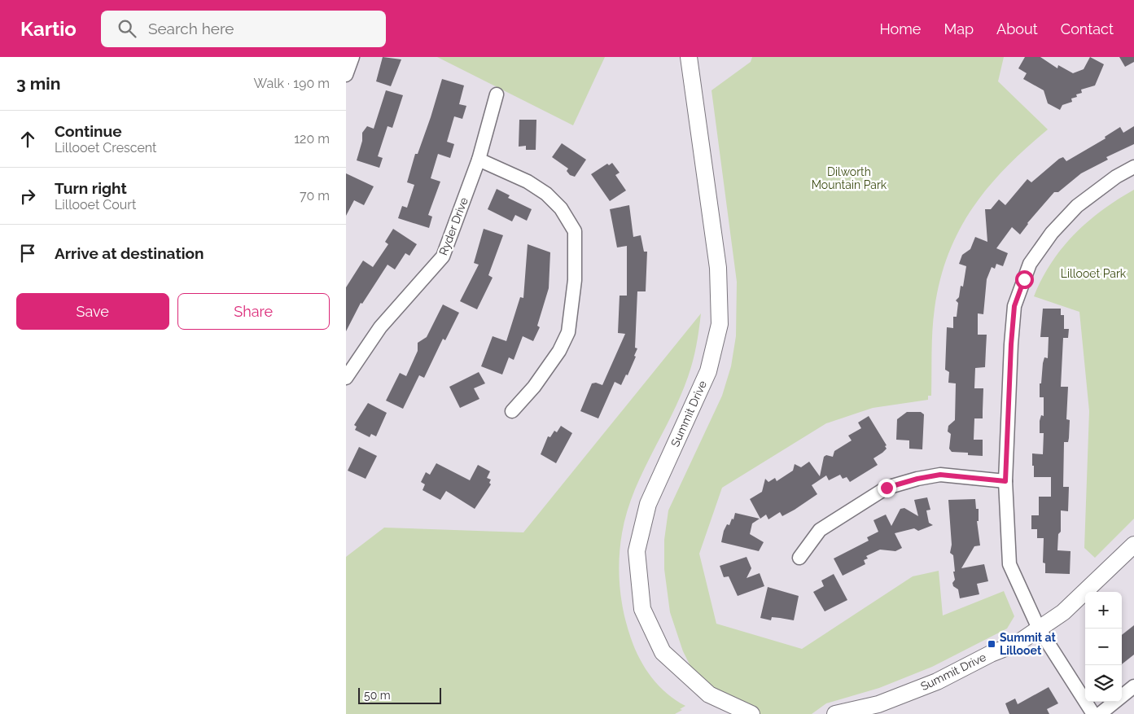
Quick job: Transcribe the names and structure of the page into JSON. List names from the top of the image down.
{
  "streets": {
    "street": ["Ryder Drive", "Summit Drive"]
  },
  "parks": ["Dilworth Mountain Park", "Lillooet Park"],
  "places": {
    "transit": ["Summit at Lillooet"]
  },
  "scale_bar": "50 m",
  "page": {
    "header": "Kartio",
    "search": "Search here",
    "nav": [
      "Home",
      "Map",
      "About",
      "Contact"
    ],
    "heading": ["3 min", "Walk · 190 m"],
    "list": [
      ["Continue", "Lillooet Crescent", "120 m"],
      ["Turn right", "Lillooet Court", "70 m"],
      "Arrive at destination"
    ],
    "buttons": ["Save", "Share"],
    "map_buttons": ["+", "−"],
    "scale": "50 m"
  }
}
